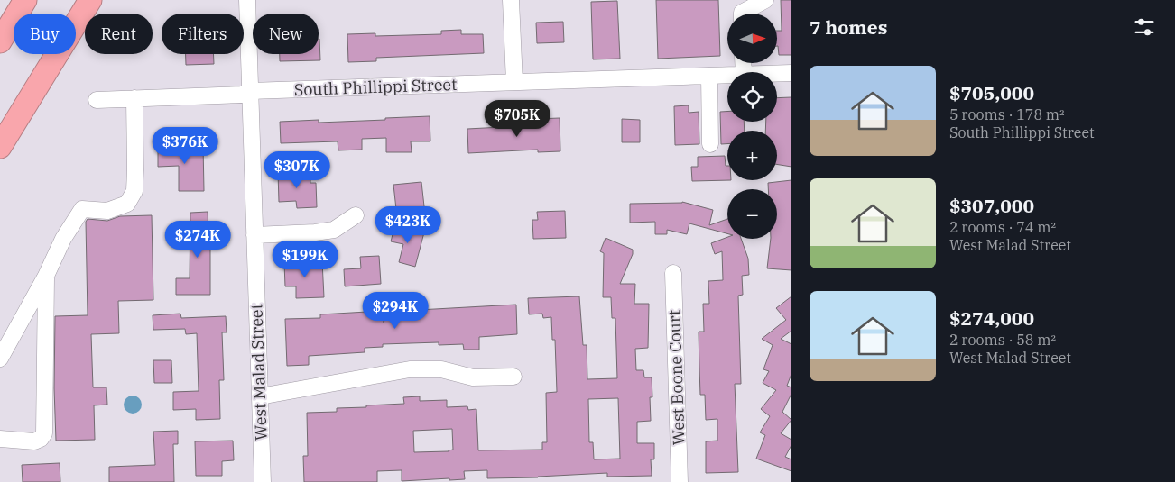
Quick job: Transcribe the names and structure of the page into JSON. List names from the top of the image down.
{
  "streets": {
    "street": ["South Phillippi Street", "West Malad Street", "West Boone Court"]
  },
  "crossings": [
    ["South Phillippi Street", "West Malad Street"]
  ],
  "north": "right",
  "page": {
    "heading": "7 homes",
    "map_buttons": ["+", "−"],
    "chip": [
      "Buy",
      "Rent",
      "Filters",
      "New"
    ],
    "list": [
      {
        "name": "$705,000",
        "note": "5 rooms · 178 m² · South Phillippi Street"
      },
      {
        "name": "$307,000",
        "note": "2 rooms · 74 m² · West Malad Street"
      },
      {
        "name": "$274,000",
        "note": "2 rooms · 58 m² · West Malad Street"
      }
    ],
    "price": [
      "$705K",
      "$376K",
      "$307K",
      "$423K",
      "$274K",
      "$199K",
      "$294K"
    ]
  }
}
